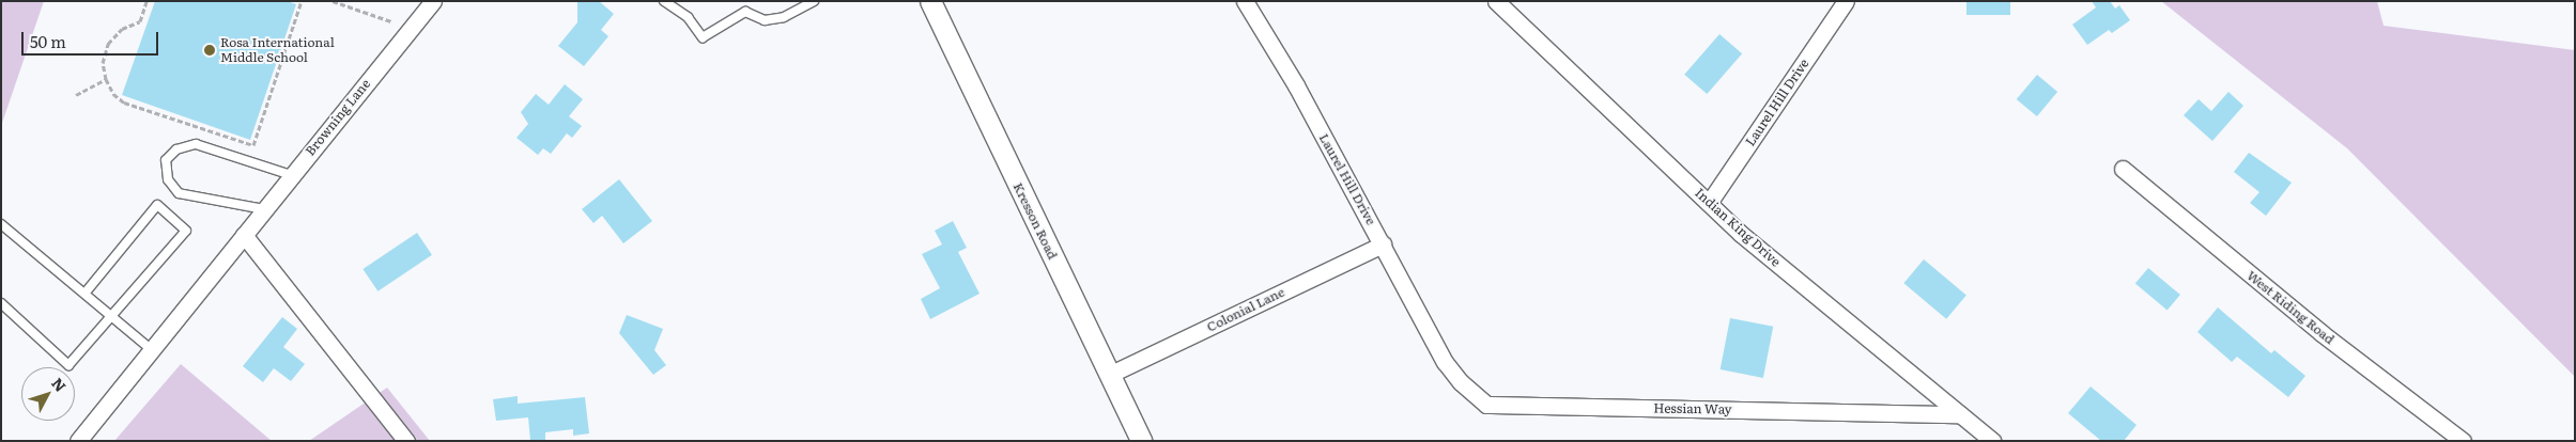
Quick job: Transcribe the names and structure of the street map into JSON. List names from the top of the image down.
{
  "streets": {
    "street": [
      "Laurel Hill Drive",
      "Browning Lane",
      "Kresson Road",
      "Indian King Drive",
      "West Riding Road",
      "Colonial Lane",
      "Hessian Way"
    ]
  },
  "crossings": [
    ["Laurel Hill Drive", "Indian King Drive"],
    ["Laurel Hill Drive", "Colonial Lane"],
    ["Laurel Hill Drive", "Hessian Way"],
    ["Kresson Road", "Colonial Lane"],
    ["Indian King Drive", "Hessian Way"]
  ],
  "places": ["Rosa International Middle School"],
  "scale_bar": "50 m",
  "north": "top right"
}
